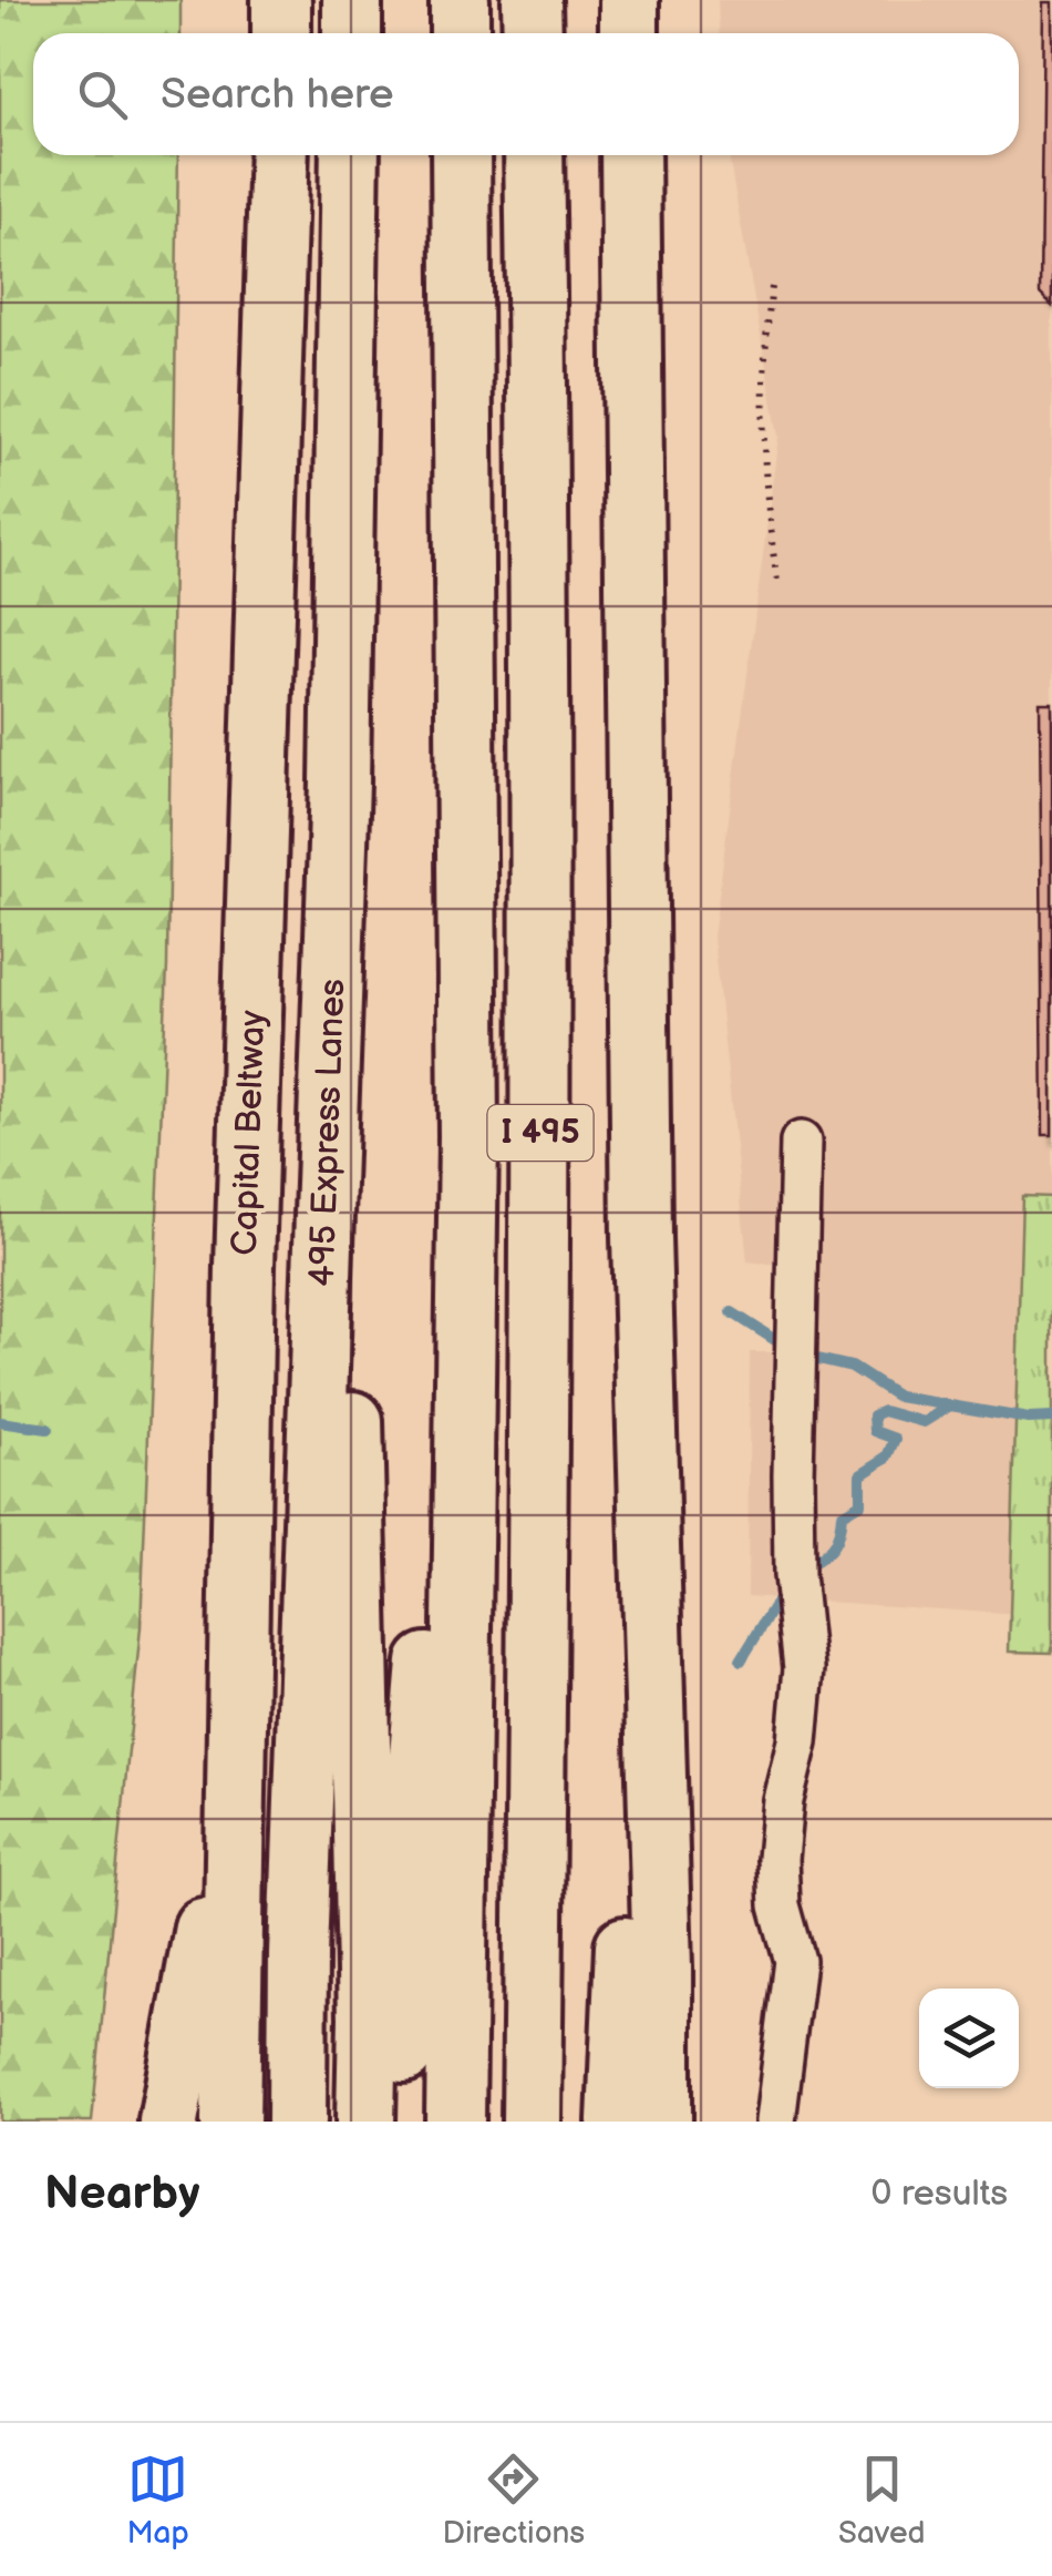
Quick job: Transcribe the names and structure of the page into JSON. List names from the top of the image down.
{
  "streets": {
    "highway": ["Capital Beltway", "495 Express Lanes", "I 495"]
  },
  "page": {
    "search": "Search here",
    "heading": ["Nearby", "0 results"],
    "nav": ["Map", "Directions", "Saved"]
  }
}
